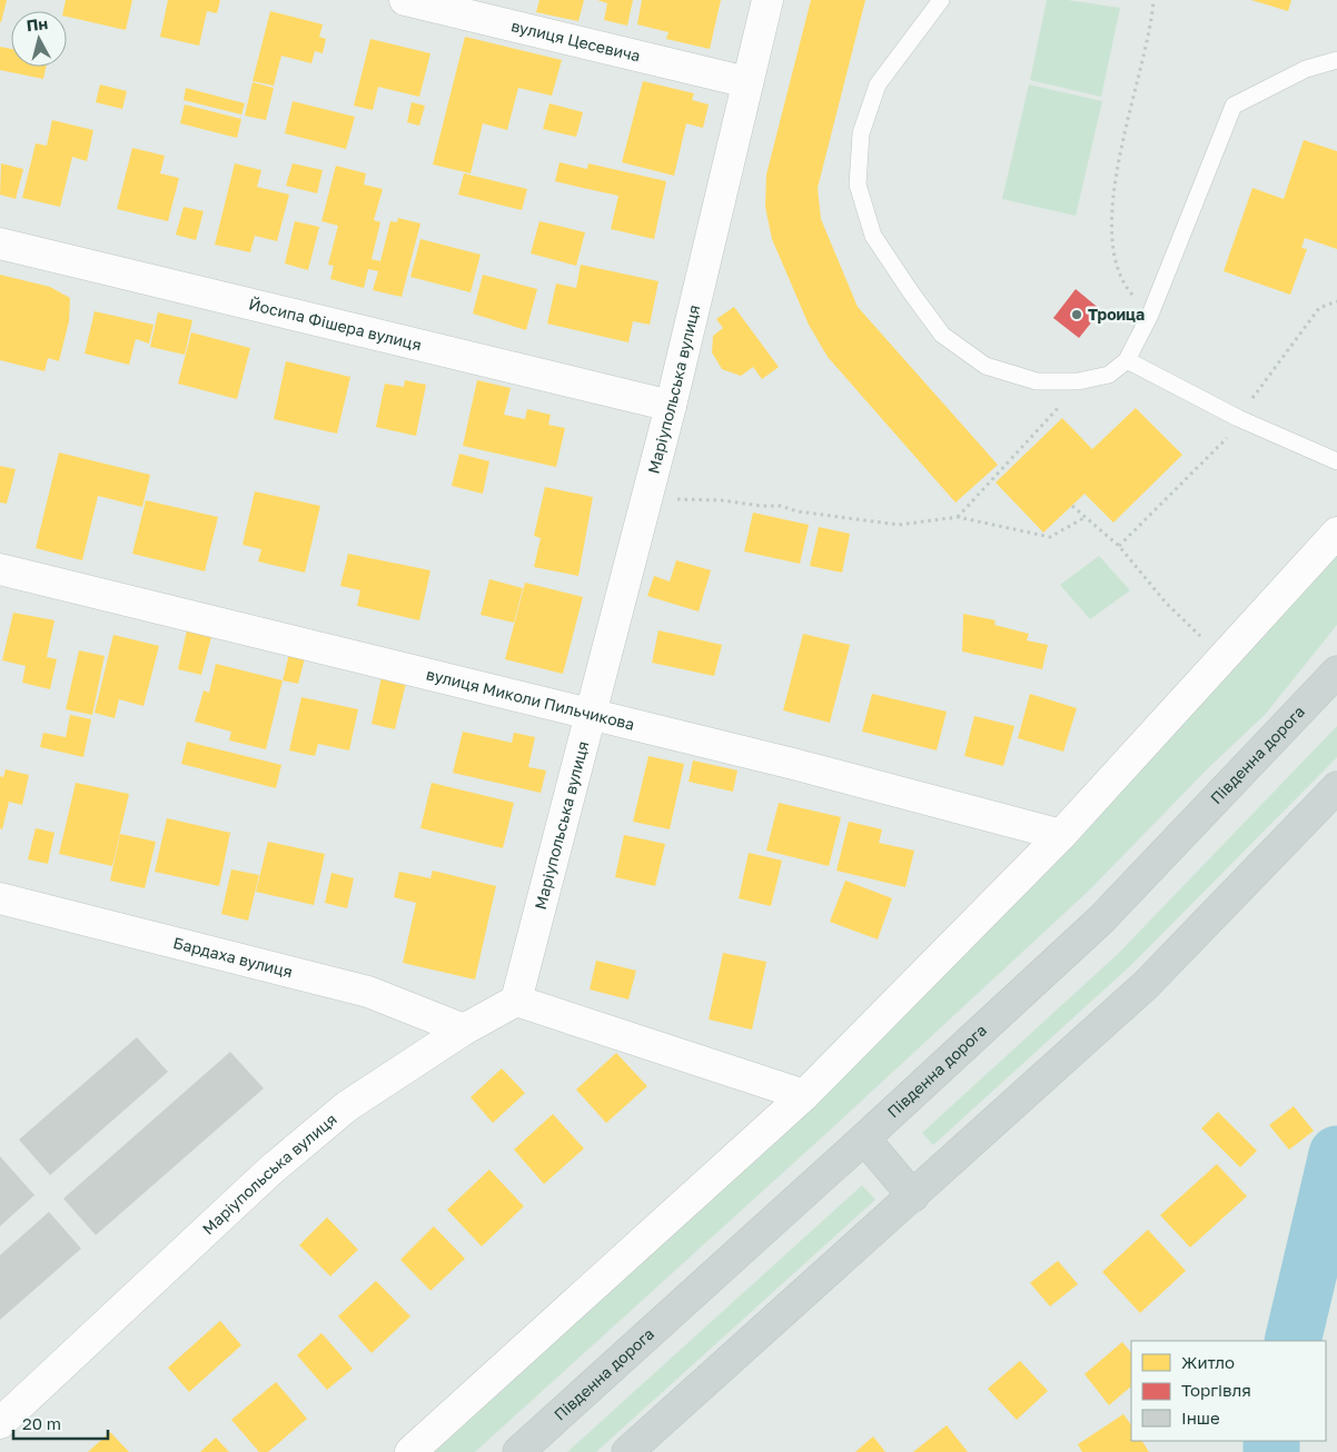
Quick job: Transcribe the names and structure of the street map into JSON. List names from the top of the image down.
{
  "streets": {
    "main road": ["Південна дорога"],
    "street": [
      "вулиця Цесевича",
      "Йосипа Фішера вулиця",
      "Маріупольська вулиця",
      "вулиця Миколи Пильчикова",
      "Бардаха вулиця"
    ]
  },
  "crossings": [
    ["вулиця Цесевича", "Маріупольська вулиця"],
    ["Йосипа Фішера вулиця", "Маріупольська вулиця"],
    ["Маріупольська вулиця", "вулиця Миколи Пильчикова"],
    ["Маріупольська вулиця", "Бардаха вулиця"]
  ],
  "places": ["Троица"],
  "legend": ["Житло", "Торгівля", "Інше"],
  "scale_bar": "20 m",
  "north": "top"
}
